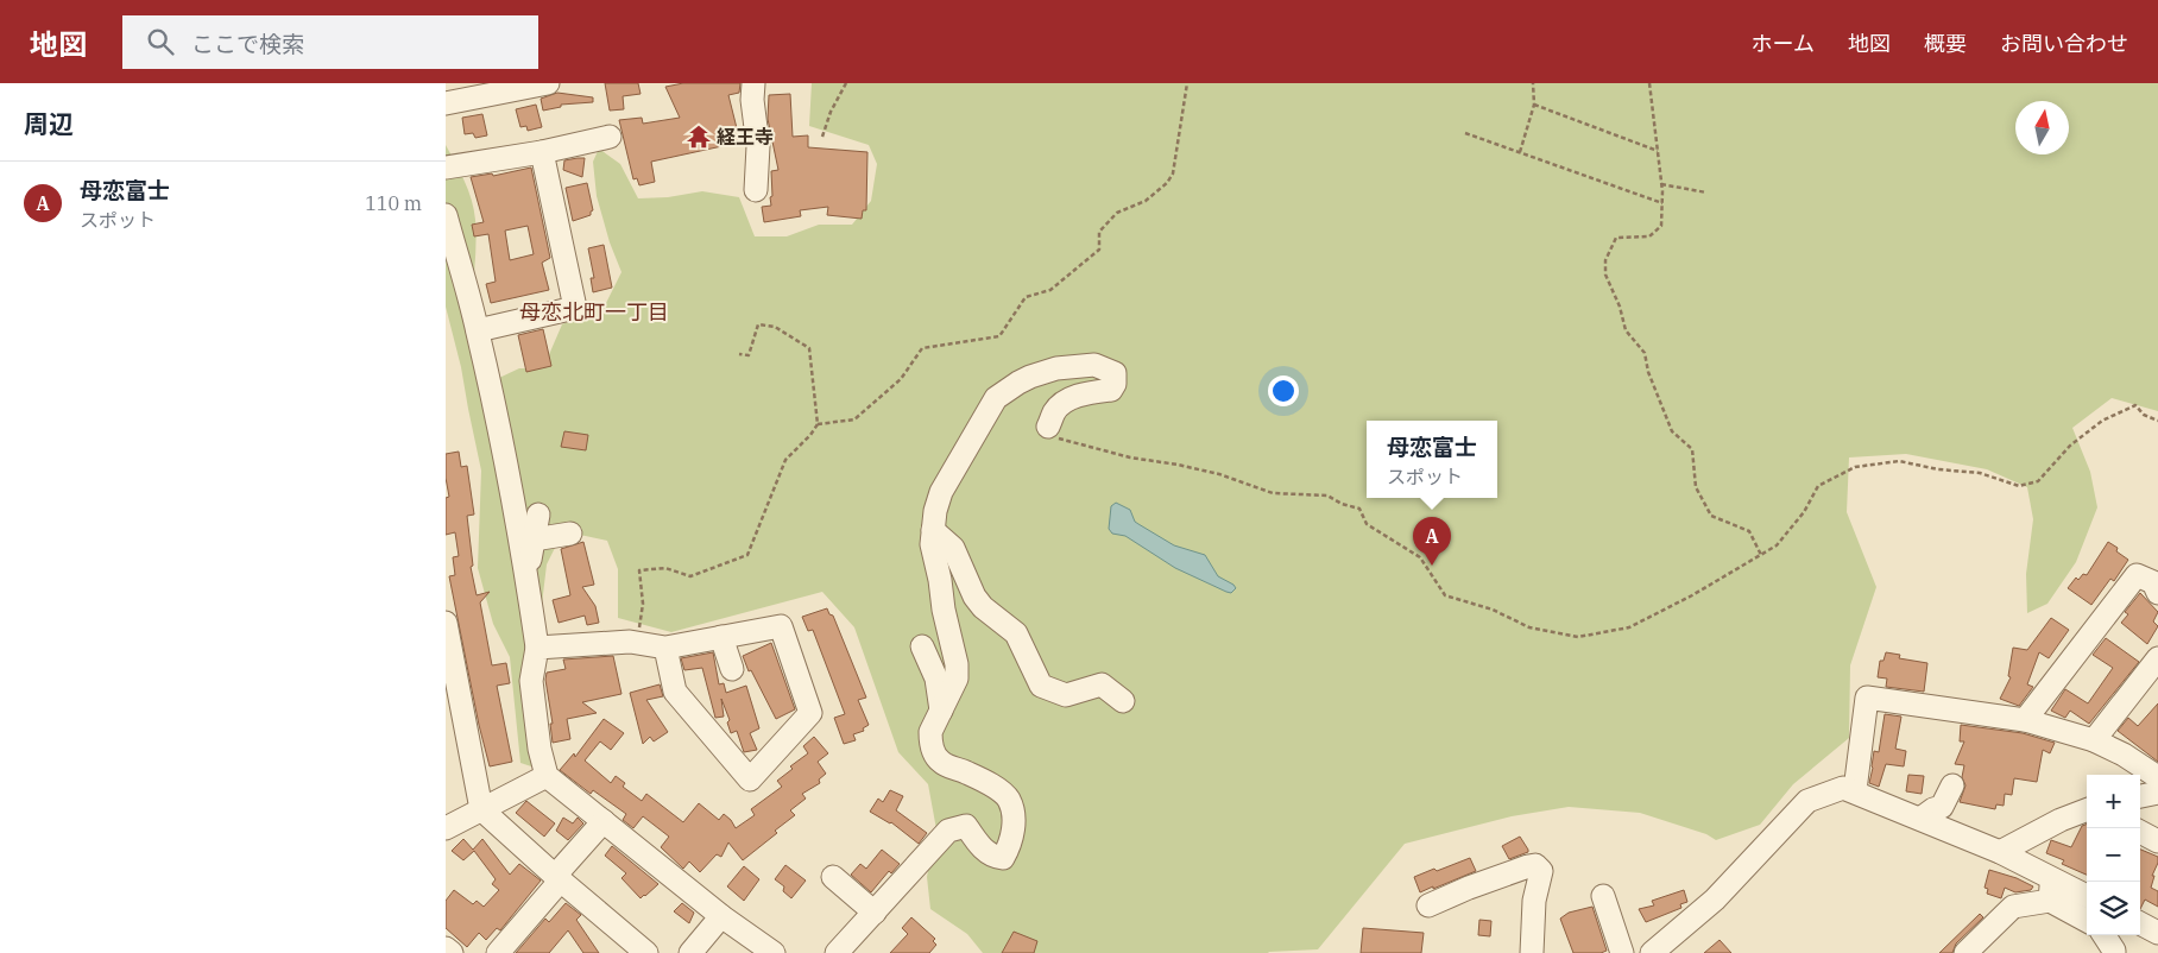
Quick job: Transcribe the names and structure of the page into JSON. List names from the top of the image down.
{
  "districts": ["母恋北町一丁目"],
  "places": {
    "temple": ["経王寺"]
  },
  "north": "top",
  "page": {
    "header": "地図",
    "search": "ここで検索",
    "nav": [
      "ホーム",
      "地図",
      "概要",
      "お問い合わせ"
    ],
    "heading": "周辺",
    "list": [
      {
        "mark": "A",
        "name": "母恋富士",
        "note": "スポット",
        "value": "110 m"
      }
    ],
    "popup": ["母恋富士", "スポット"],
    "pins": "A",
    "map_buttons": ["+", "−"]
  }
}
